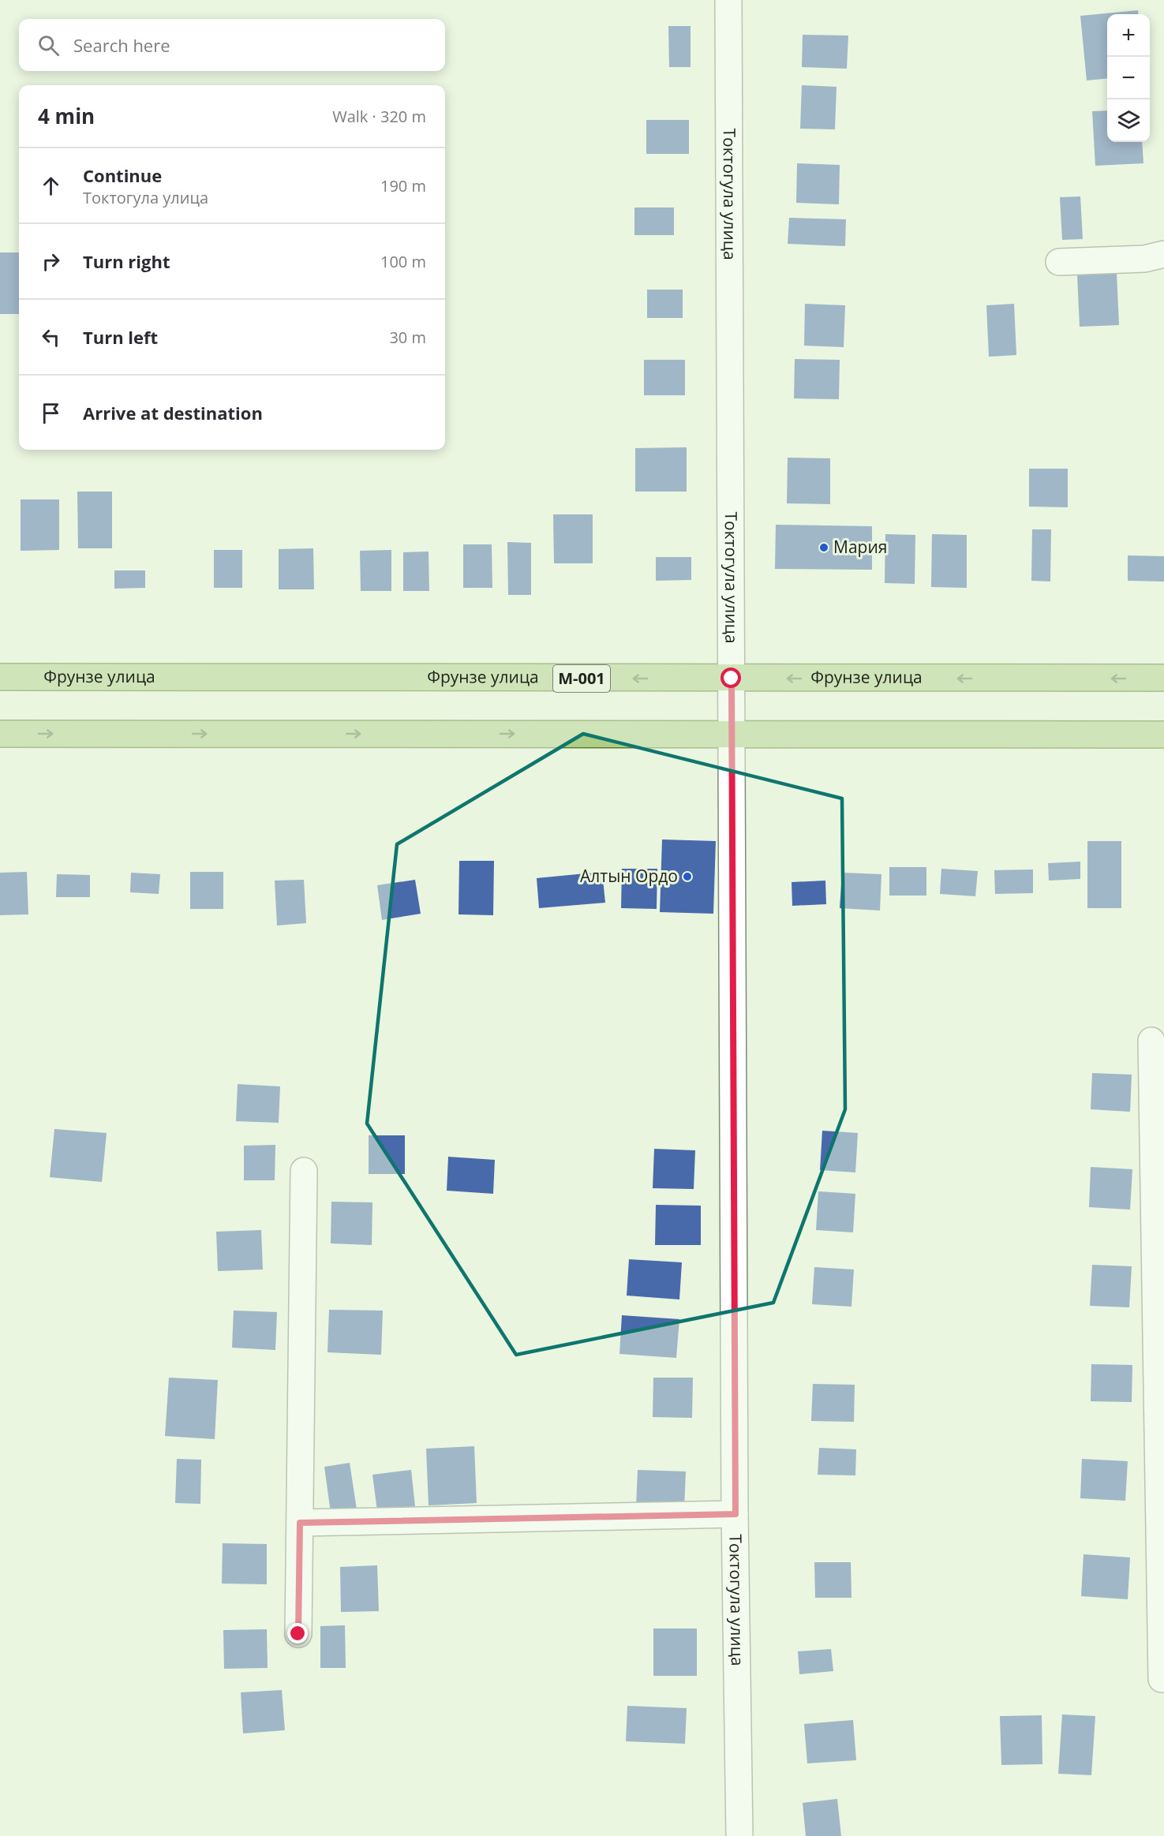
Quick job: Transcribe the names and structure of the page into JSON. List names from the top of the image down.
{
  "streets": {
    "main road": ["Фрунзе улица", "M-001"],
    "street": ["Токтогула улица"]
  },
  "crossings": [
    ["Токтогула улица", "Фрунзе улица"]
  ],
  "places": ["Мария", "Алтын Ордо"],
  "page": {
    "map_buttons": ["+", "−"],
    "search": "Search here",
    "heading": ["4 min", "Walk · 320 m"],
    "list": [
      ["Continue", "Токтогула улица", "190 m"],
      ["Turn right", "100 m"],
      ["Turn left", "30 m"],
      "Arrive at destination"
    ]
  }
}
